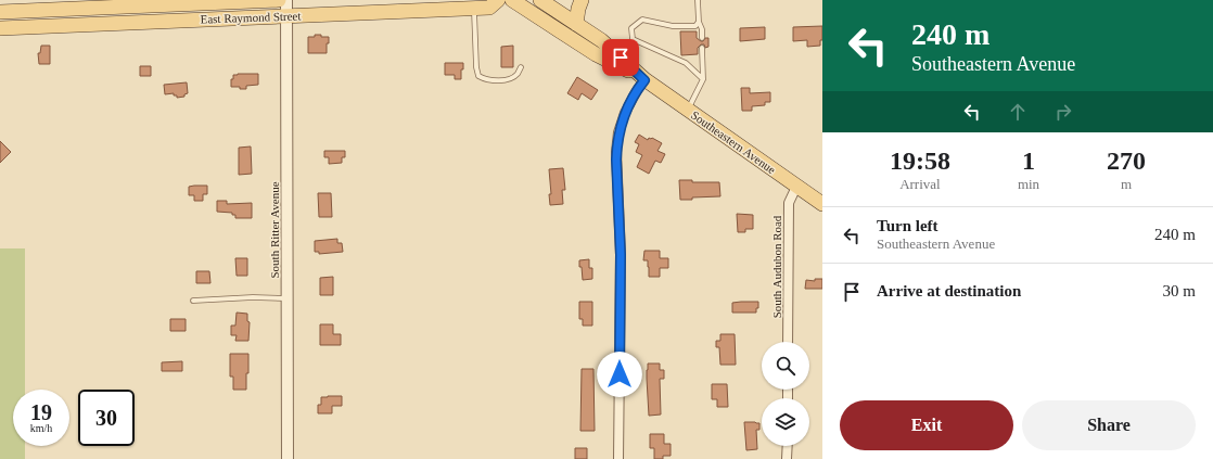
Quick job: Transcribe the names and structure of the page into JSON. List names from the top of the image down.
{
  "streets": {
    "main road": ["East Raymond Street", "Southeastern Avenue"],
    "street": ["South Ritter Avenue", "South Audubon Road"]
  },
  "crossings": [
    ["East Raymond Street", "South Ritter Avenue"],
    ["Southeastern Avenue", "South Audubon Road"]
  ],
  "page": {
    "turn": ["240 m", "Southeastern Avenue"],
    "eta": [
      "19:58",
      "Arrival",
      "1",
      "min",
      "270",
      "m"
    ],
    "list": [
      {
        "name": "Turn left",
        "note": "Southeastern Avenue",
        "value": "240 m"
      },
      {
        "name": "Arrive at destination",
        "value": "30 m"
      }
    ],
    "speed": "19 km/h",
    "limit": "30",
    "buttons": ["Exit", "Share"]
  }
}
